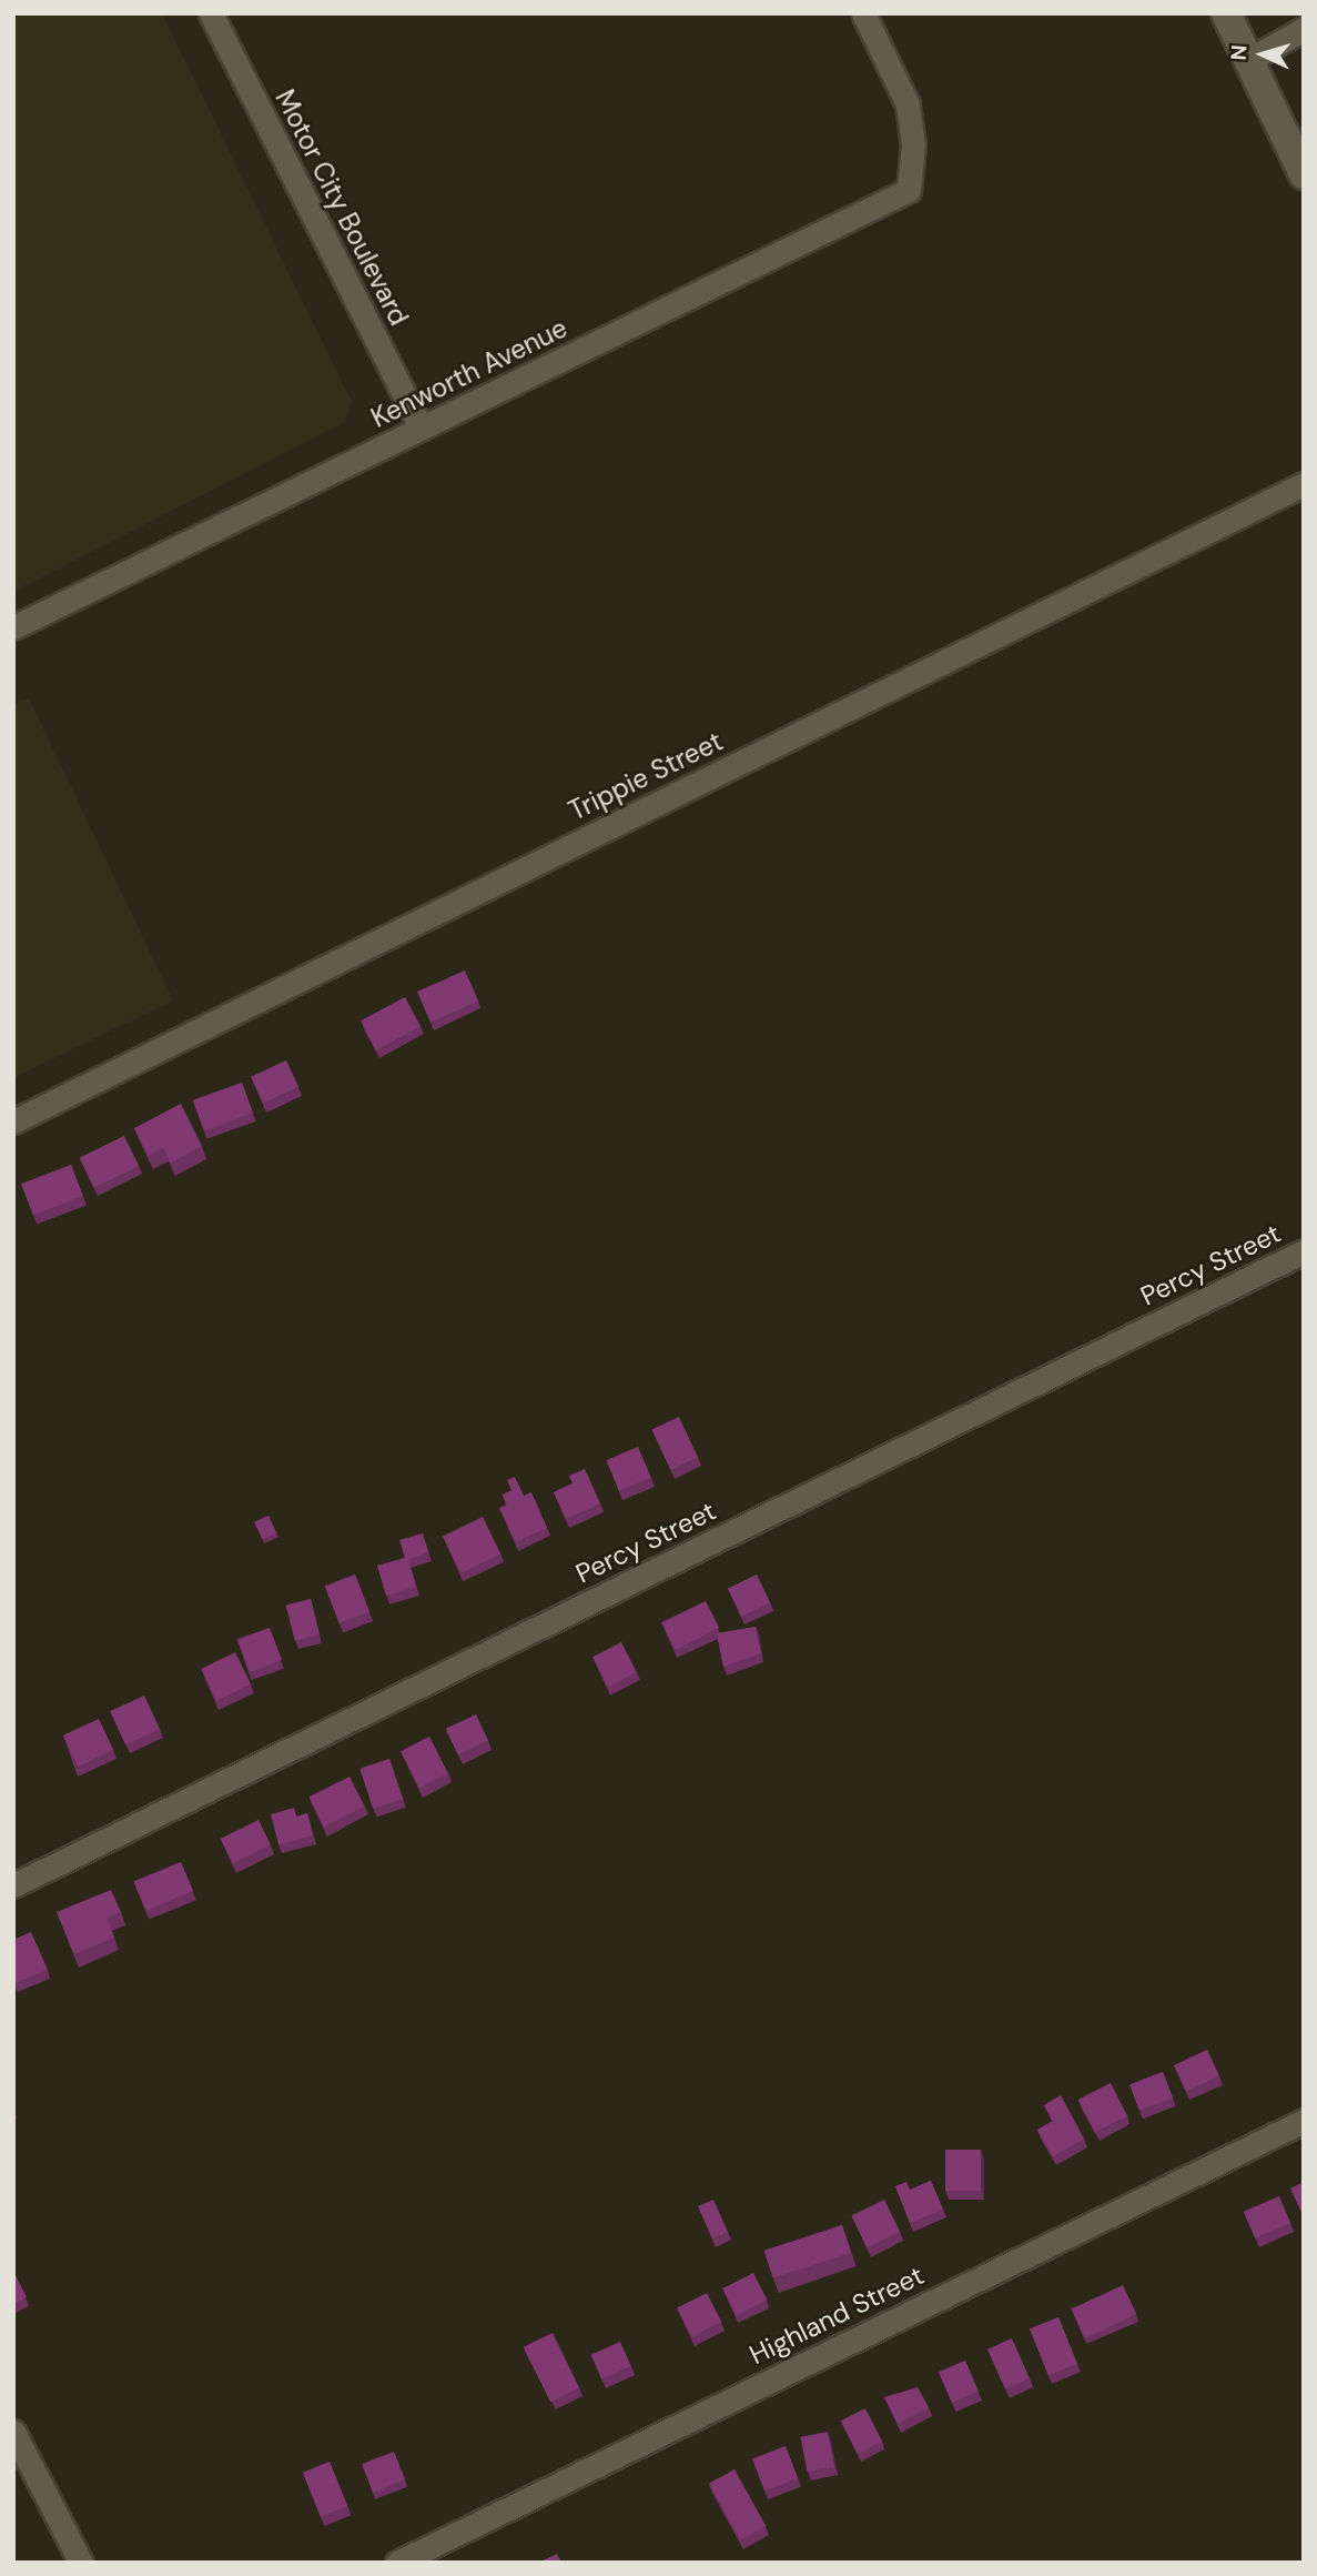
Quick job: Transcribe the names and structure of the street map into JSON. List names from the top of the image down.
{
  "streets": {
    "street": [
      "Motor City Boulevard",
      "Kenworth Avenue",
      "Trippie Street",
      "Percy Street",
      "Highland Street"
    ]
  },
  "crossings": [
    ["Motor City Boulevard", "Kenworth Avenue"]
  ],
  "north": "left"
}
